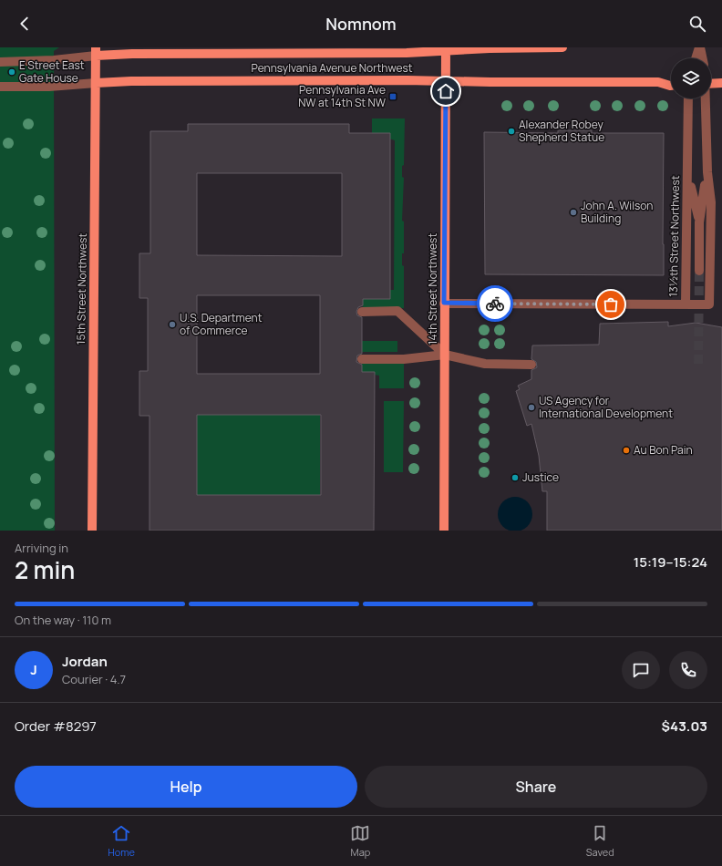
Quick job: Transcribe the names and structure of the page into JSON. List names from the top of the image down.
{
  "streets": {
    "main road": ["Pennsylvania Avenue Northwest", "15th Street Northwest", "14th Street Northwest"],
    "street": ["13½th Street Northwest"]
  },
  "crossings": [
    ["Pennsylvania Avenue Northwest", "15th Street Northwest"],
    ["Pennsylvania Avenue Northwest", "14th Street Northwest"]
  ],
  "places": {
    "other": [
      "E Street East Gate House",
      "Alexander Robey Shepherd Statue",
      "John A. Wilson Building",
      "U.S. Department of Commerce",
      "US Agency for International Development",
      "Au Bon Pain",
      "Justice"
    ],
    "transit": ["Pennsylvania Ave NW at 14th St NW"]
  },
  "page": {
    "header": "Nomnom",
    "heading": ["2 min", "Arriving in", "15:19–15:24"],
    "panel": [
      "Jordan",
      "Courier · 4.7",
      "Order #8297",
      "$43.03"
    ],
    "bar": "On the way · 110 m",
    "round": "J",
    "buttons": ["Help", "Share"],
    "tabs": ["Home", "Map", "Saved"]
  }
}
